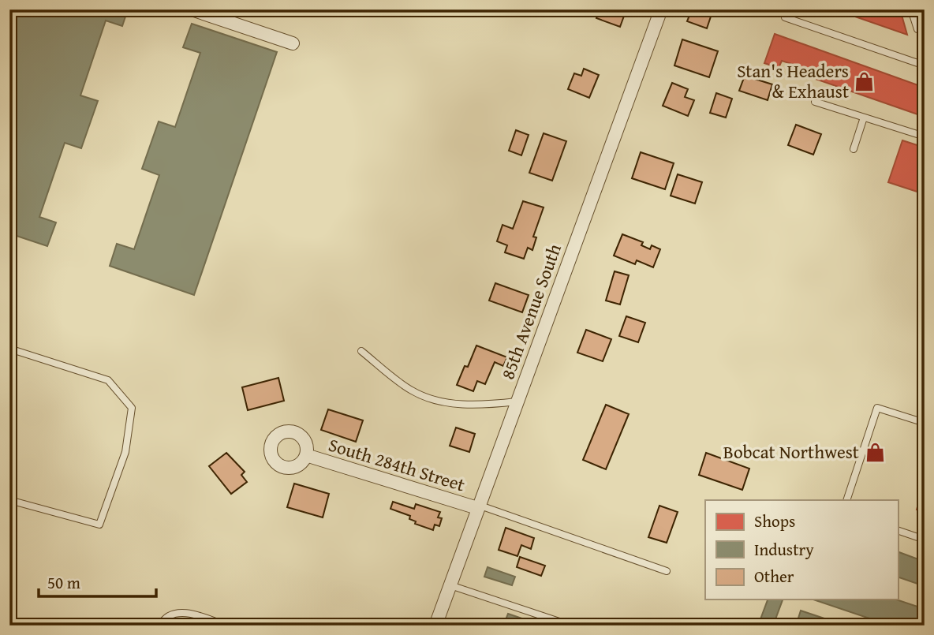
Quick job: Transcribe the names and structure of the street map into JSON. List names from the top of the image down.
{
  "streets": {
    "street": ["85th Avenue South", "South 284th Street"]
  },
  "crossings": [
    ["85th Avenue South", "South 284th Street"]
  ],
  "places": {
    "shop": ["Stan's Headers & Exhaust", "Bobcat Northwest"]
  },
  "legend": ["Shops", "Industry", "Other"],
  "scale_bar": "50 m"
}
